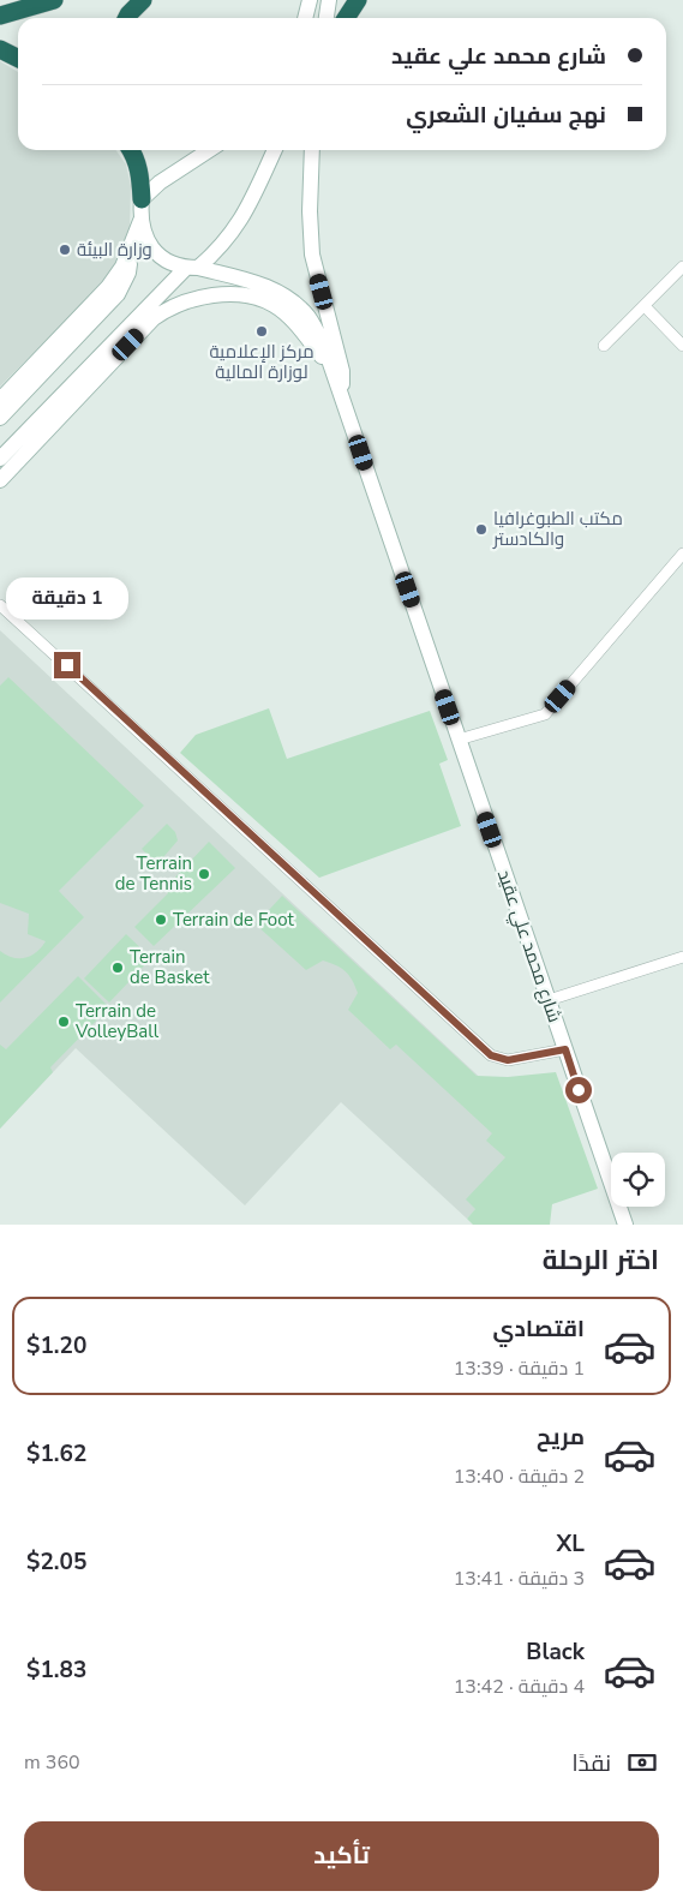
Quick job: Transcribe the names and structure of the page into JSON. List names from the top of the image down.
{
  "streets": {
    "street": ["شارع محمد علي عقيد"]
  },
  "places": [
    "وزارة البيئة",
    "مركز الإعلامية لوزارة المالية",
    "مكتب الطبوغرافيا والكادستر",
    "Terrain de Tennis",
    "Terrain de Foot",
    "Terrain de Basket",
    "Terrain de VolleyBall"
  ],
  "page": {
    "banner": ["شارع محمد علي عقيد", "نهج سفيان الشعري"],
    "bubble": "1 دقيقة",
    "heading": "اختر الرحلة",
    "list": [
      {
        "name": "اقتصادي",
        "note": "1 دقيقة · 13:39",
        "value": "$1.20"
      },
      {
        "name": "مريح",
        "note": "2 دقيقة · 13:40",
        "value": "$1.62"
      },
      {
        "name": "XL",
        "note": "3 دقيقة · 13:41",
        "value": "$2.05"
      },
      {
        "name": "Black",
        "note": "4 دقيقة · 13:42",
        "value": "$1.83"
      }
    ],
    "pay": ["نقدًا", "360 m"],
    "buttons": "تأكيد"
  }
}
